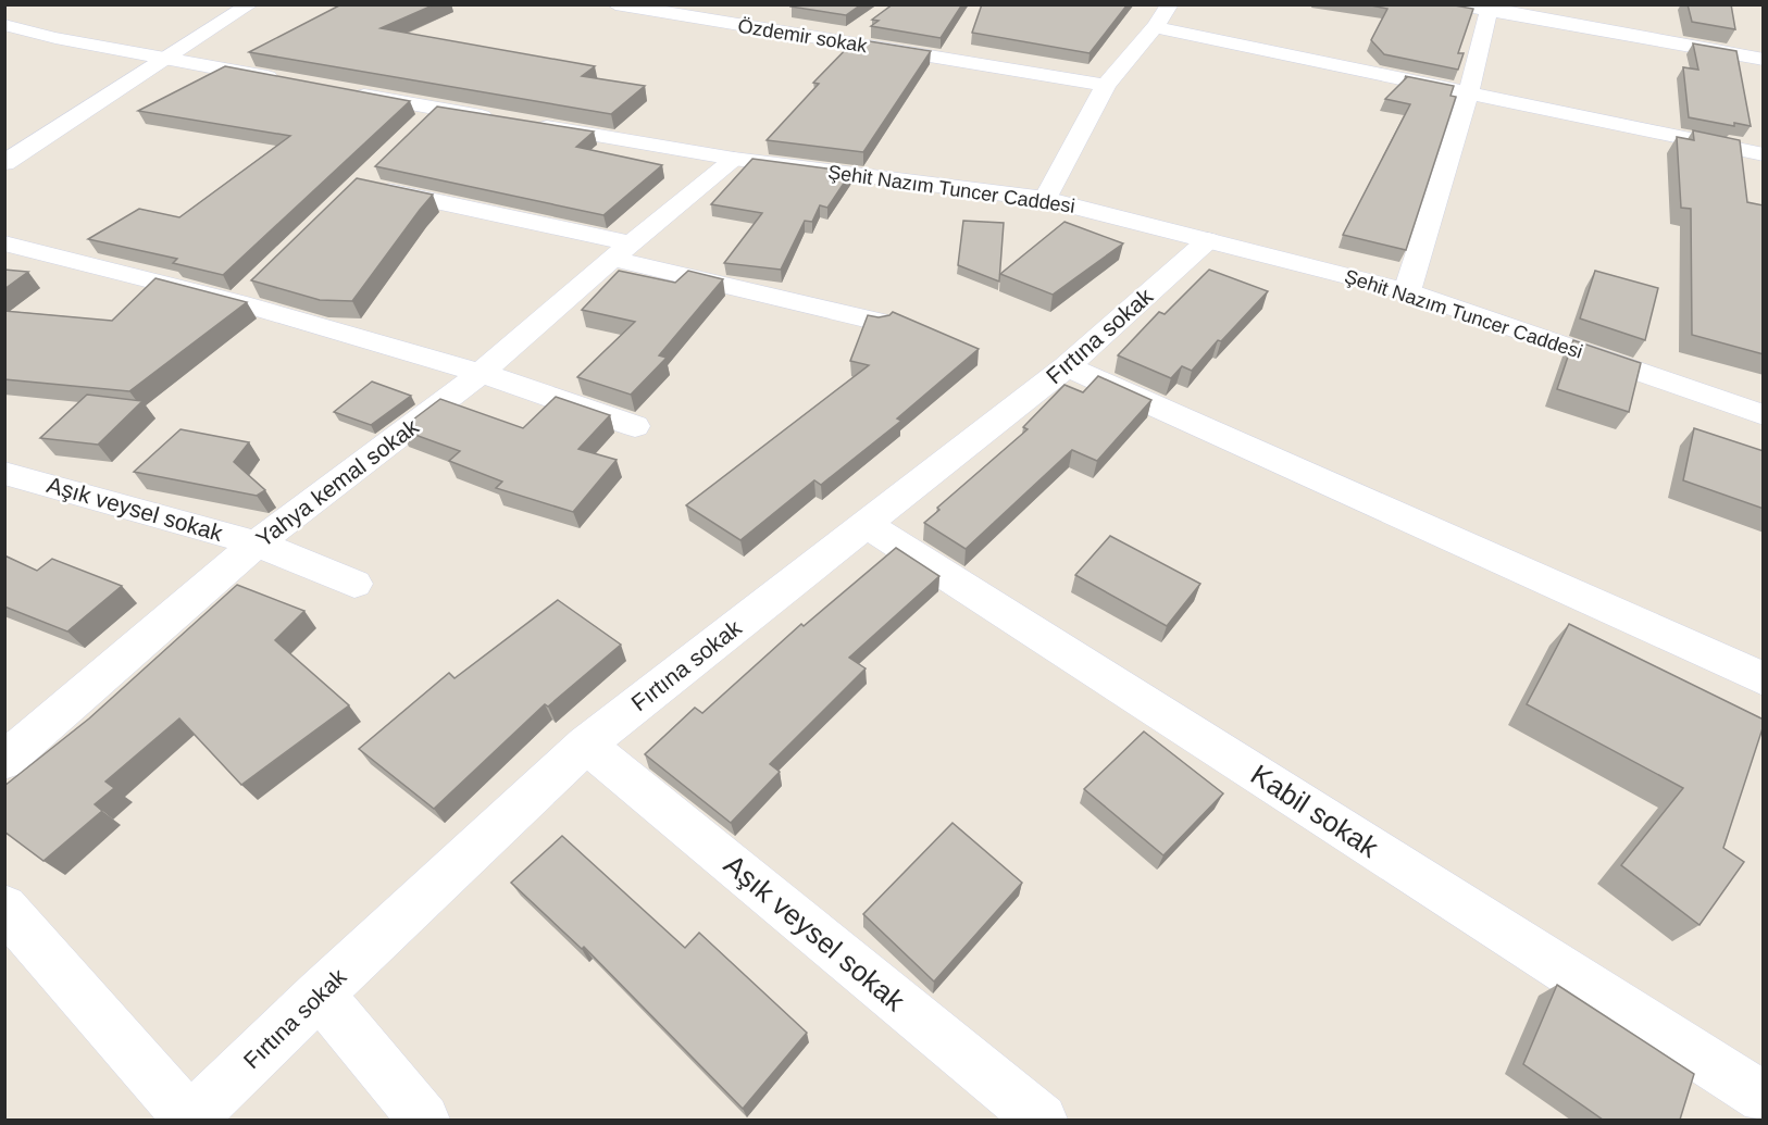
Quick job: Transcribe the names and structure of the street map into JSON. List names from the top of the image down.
{
  "streets": {
    "street": [
      "Özdemir sokak",
      "Şehit Nazım Tuncer Caddesi",
      "Fırtına sokak",
      "Yahya kemal sokak",
      "Aşık veysel sokak",
      "Kabil sokak"
    ]
  },
  "crossings": [
    ["Şehit Nazım Tuncer Caddesi", "Fırtına sokak"],
    ["Şehit Nazım Tuncer Caddesi", "Yahya kemal sokak"],
    ["Fırtına sokak", "Aşık veysel sokak"],
    ["Fırtına sokak", "Kabil sokak"],
    ["Yahya kemal sokak", "Aşık veysel sokak"]
  ]
}
